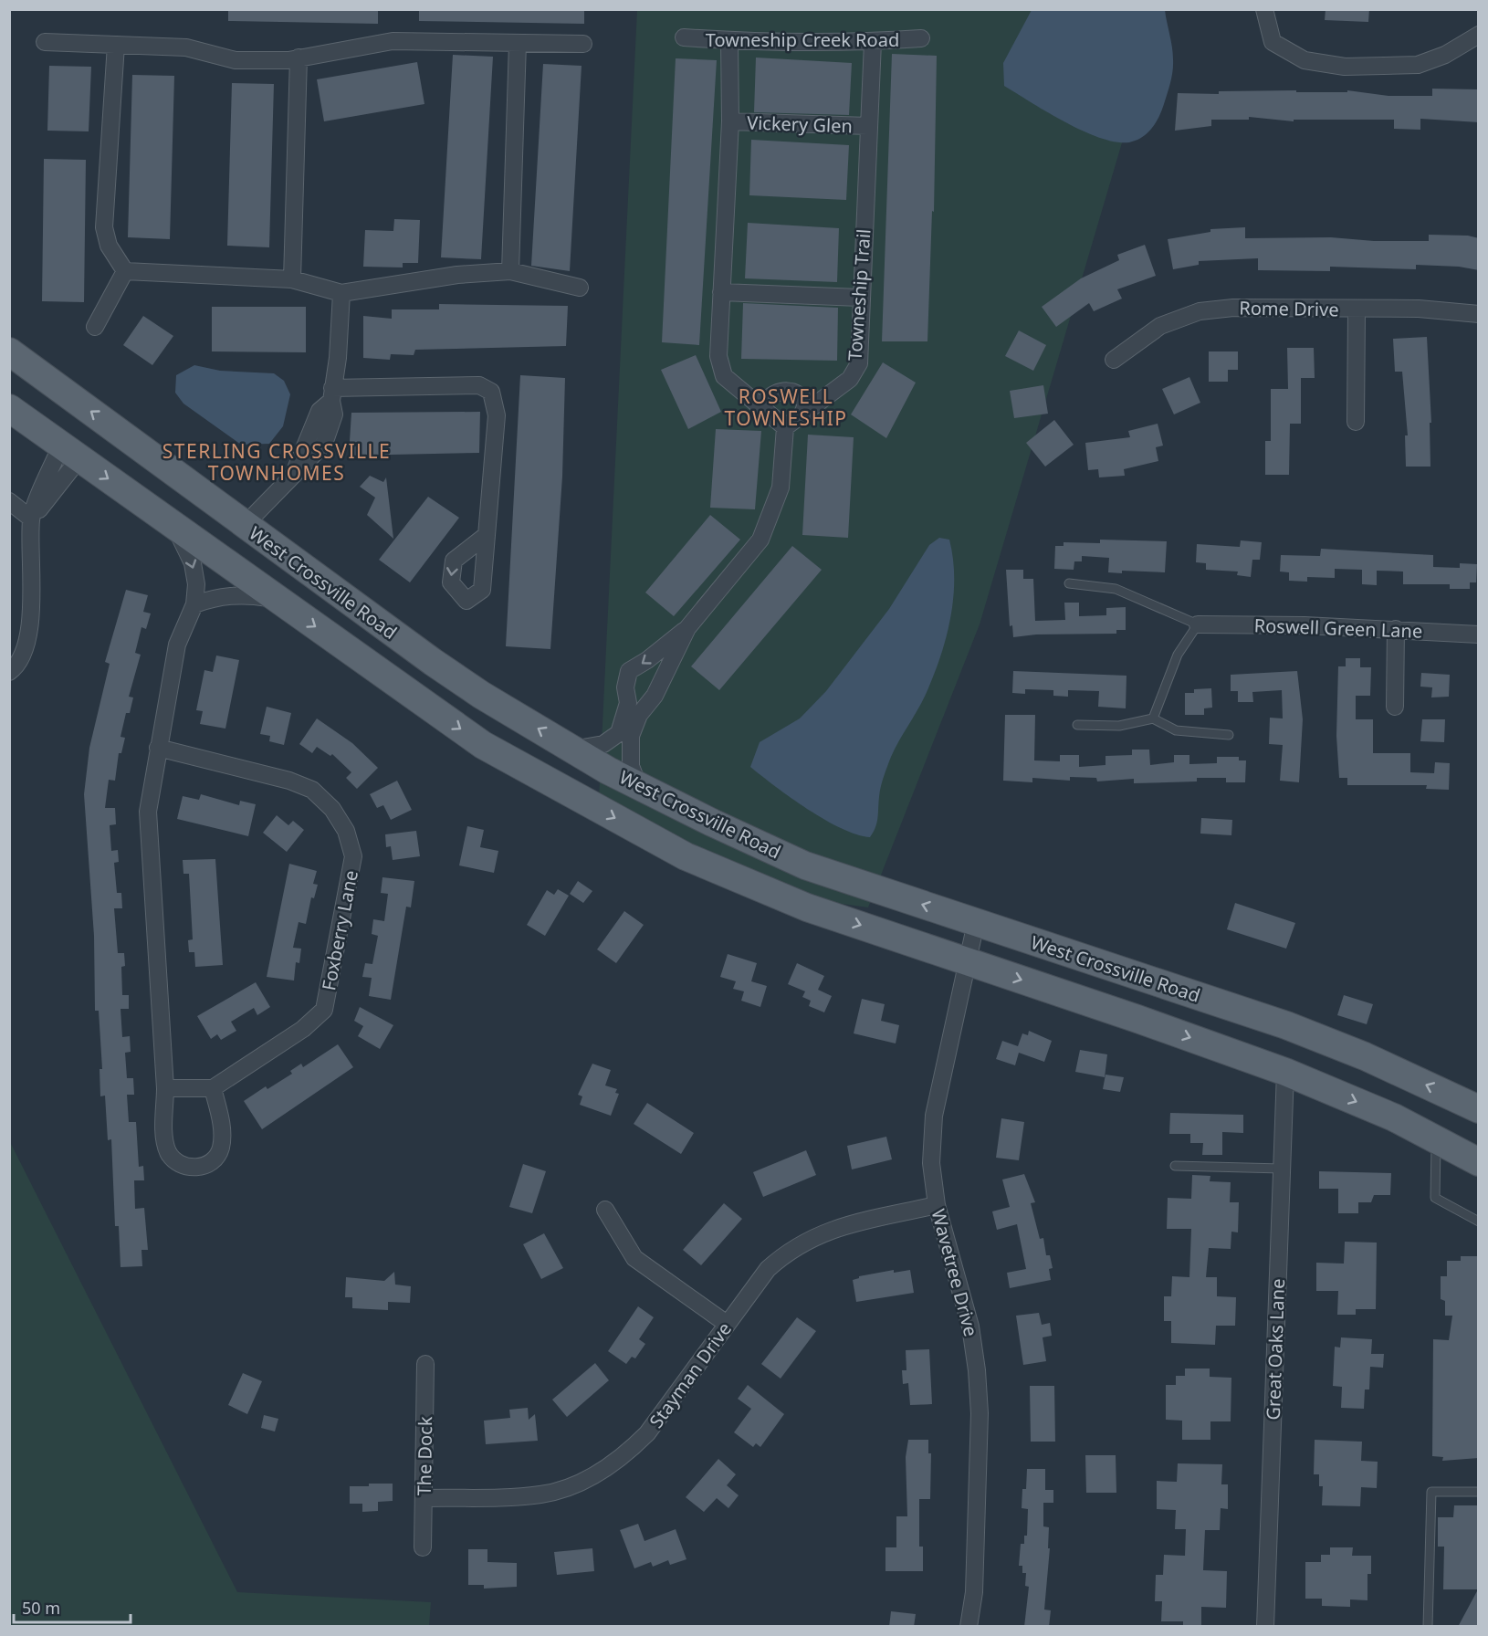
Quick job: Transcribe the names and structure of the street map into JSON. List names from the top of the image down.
{
  "streets": {
    "main road": ["West Crossville Road"],
    "street": [
      "Towneship Creek Road",
      "Vickery Glen",
      "Towneship Trail",
      "Rome Drive",
      "Roswell Green Lane",
      "Foxberry Lane",
      "Wavetree Drive",
      "Great Oaks Lane",
      "Stayman Drive",
      "The Dock"
    ]
  },
  "crossings": [
    ["Towneship Creek Road", "Towneship Trail"],
    ["Vickery Glen", "Towneship Trail"],
    ["West Crossville Road", "Wavetree Drive"],
    ["Wavetree Drive", "Stayman Drive"],
    ["Stayman Drive", "The Dock"]
  ],
  "districts": ["ROSWELL TOWNESHIP", "STERLING CROSSVILLE TOWNHOMES"],
  "scale_bar": "50 m"
}
